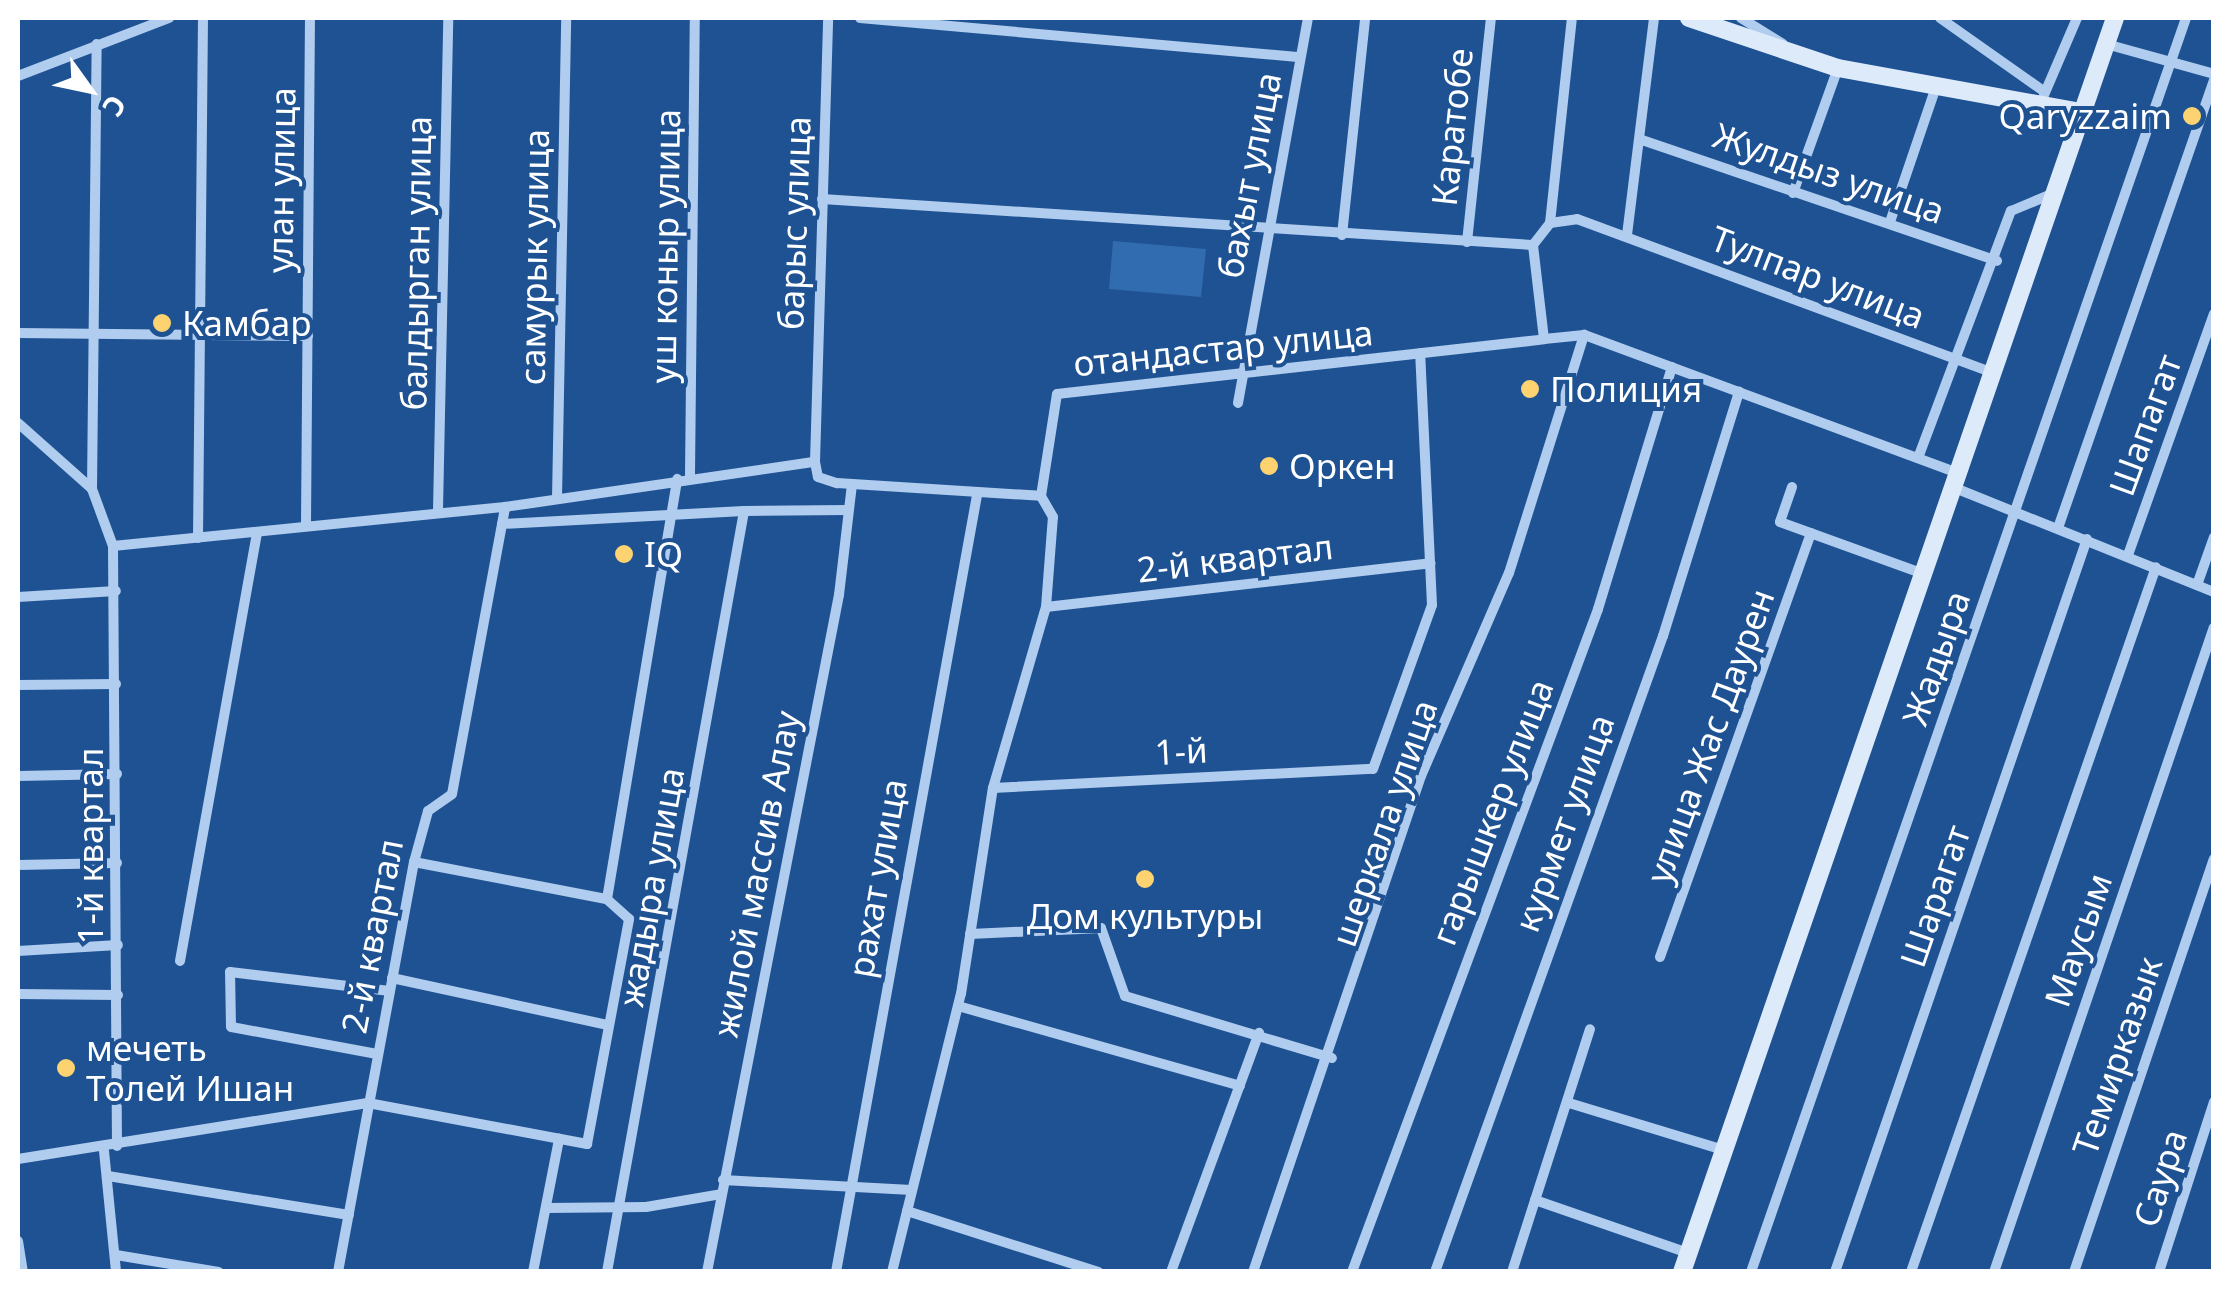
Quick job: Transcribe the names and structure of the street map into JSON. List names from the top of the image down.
{
  "streets": {
    "street": [
      "Каратобе",
      "Жулдыз улица",
      "бахыт улица",
      "улан улица",
      "барыс улица",
      "уш коныр улица",
      "самурык улица",
      "балдырган улица",
      "Тулпар улица",
      "отандастар улица",
      "Шапагат",
      "2-й квартал",
      "Жадыра",
      "улица Жас Даурен",
      "1-й",
      "гарышкер улица",
      "шеркала улица",
      "курмет улица",
      "1-й квартал",
      "жилой массив Алау",
      "рахат улица",
      "жадыра улица",
      "Шарагат",
      "Маусым",
      "Темирказык",
      "Саура"
    ]
  },
  "crossings": [
    ["бахыт улица", "отандастар улица"],
    ["отандастар улица", "шеркала улица"],
    ["2-й квартал", "1-й"]
  ],
  "places": [
    "Qaryzzaim",
    "Камбар",
    "Полиция",
    "Оркен",
    "IQ",
    "Дом культуры",
    "мечеть Толей Ишан"
  ],
  "north": "bottom right"
}
